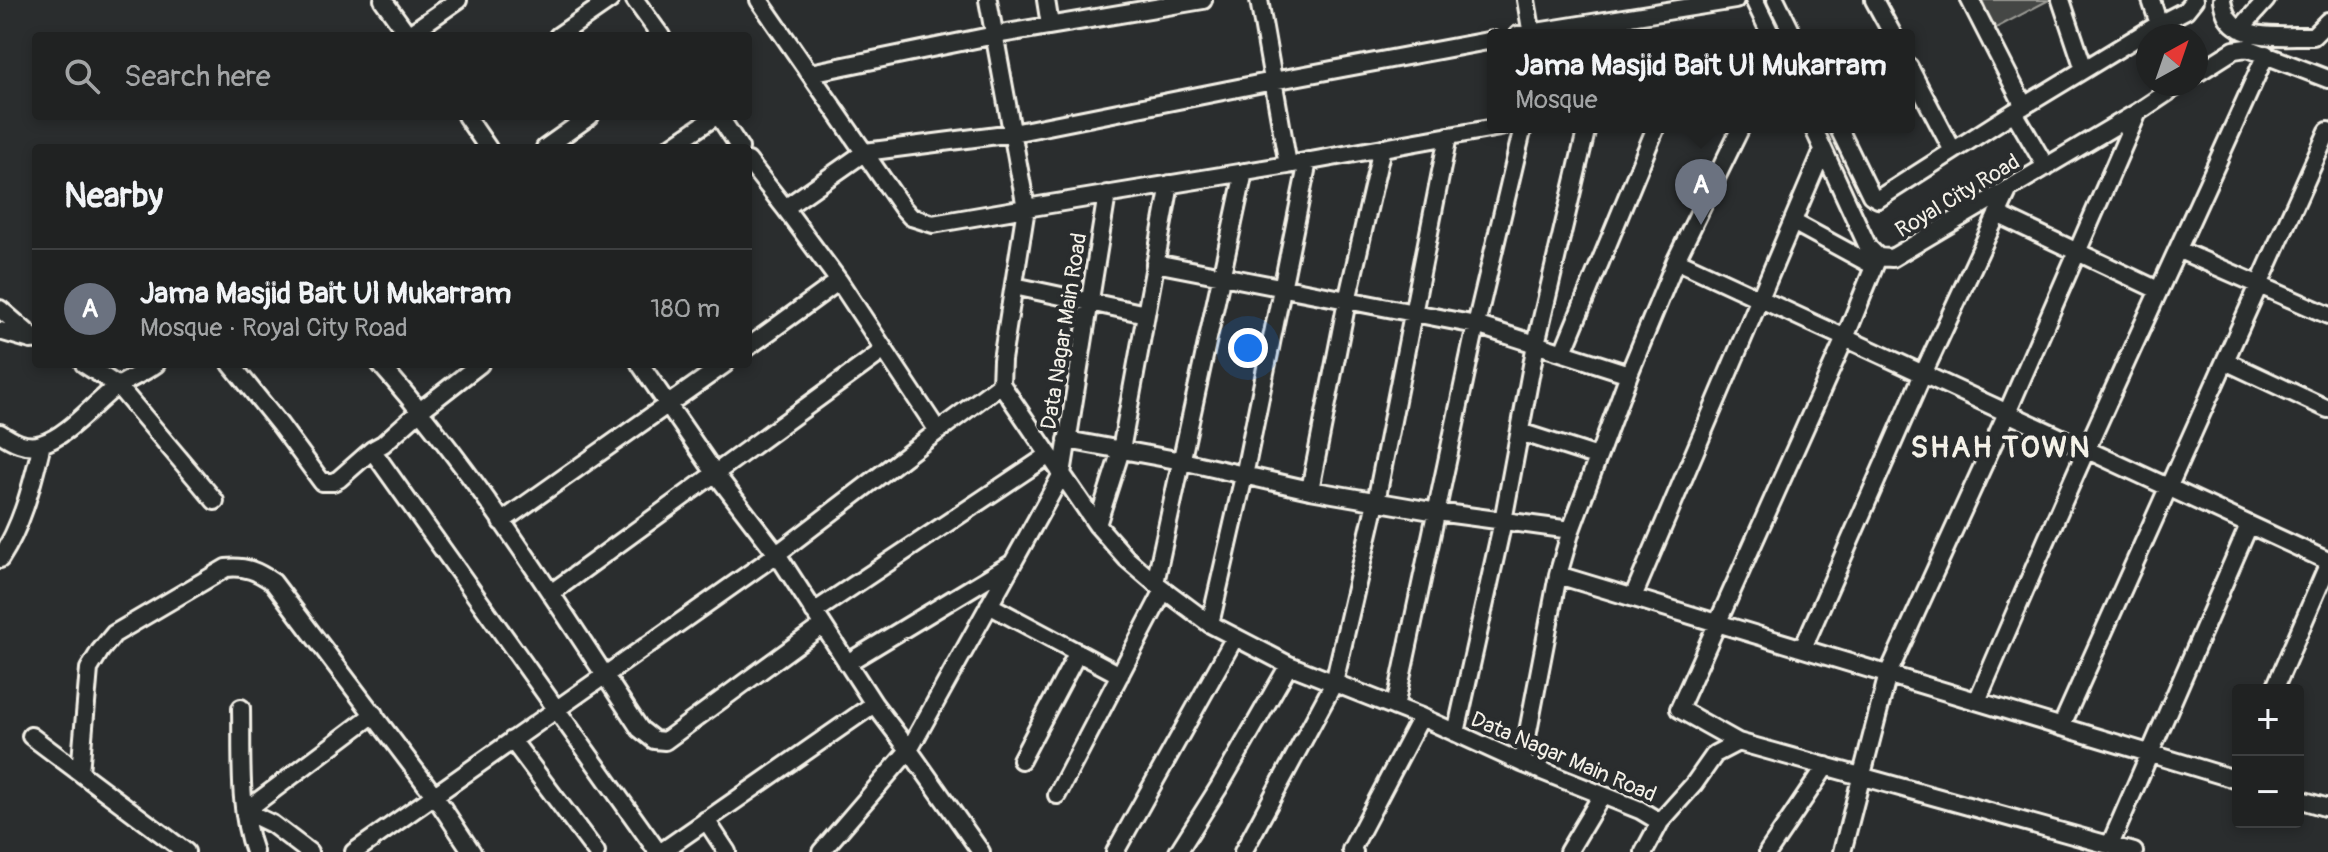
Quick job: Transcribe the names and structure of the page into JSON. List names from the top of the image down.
{
  "streets": {
    "street": ["Royal City Road", "Data Nagar Main Road"]
  },
  "districts": ["SHAH TOWN"],
  "north": "top right",
  "page": {
    "popup": ["Jama Masjid Bait Ul Mukarram", "Mosque"],
    "search": "Search here",
    "heading": "Nearby",
    "pins": "A",
    "list": [
      {
        "mark": "A",
        "name": "Jama Masjid Bait Ul Mukarram",
        "note": "Mosque · Royal City Road",
        "value": "180 m"
      }
    ],
    "map_buttons": ["+", "−"]
  }
}
